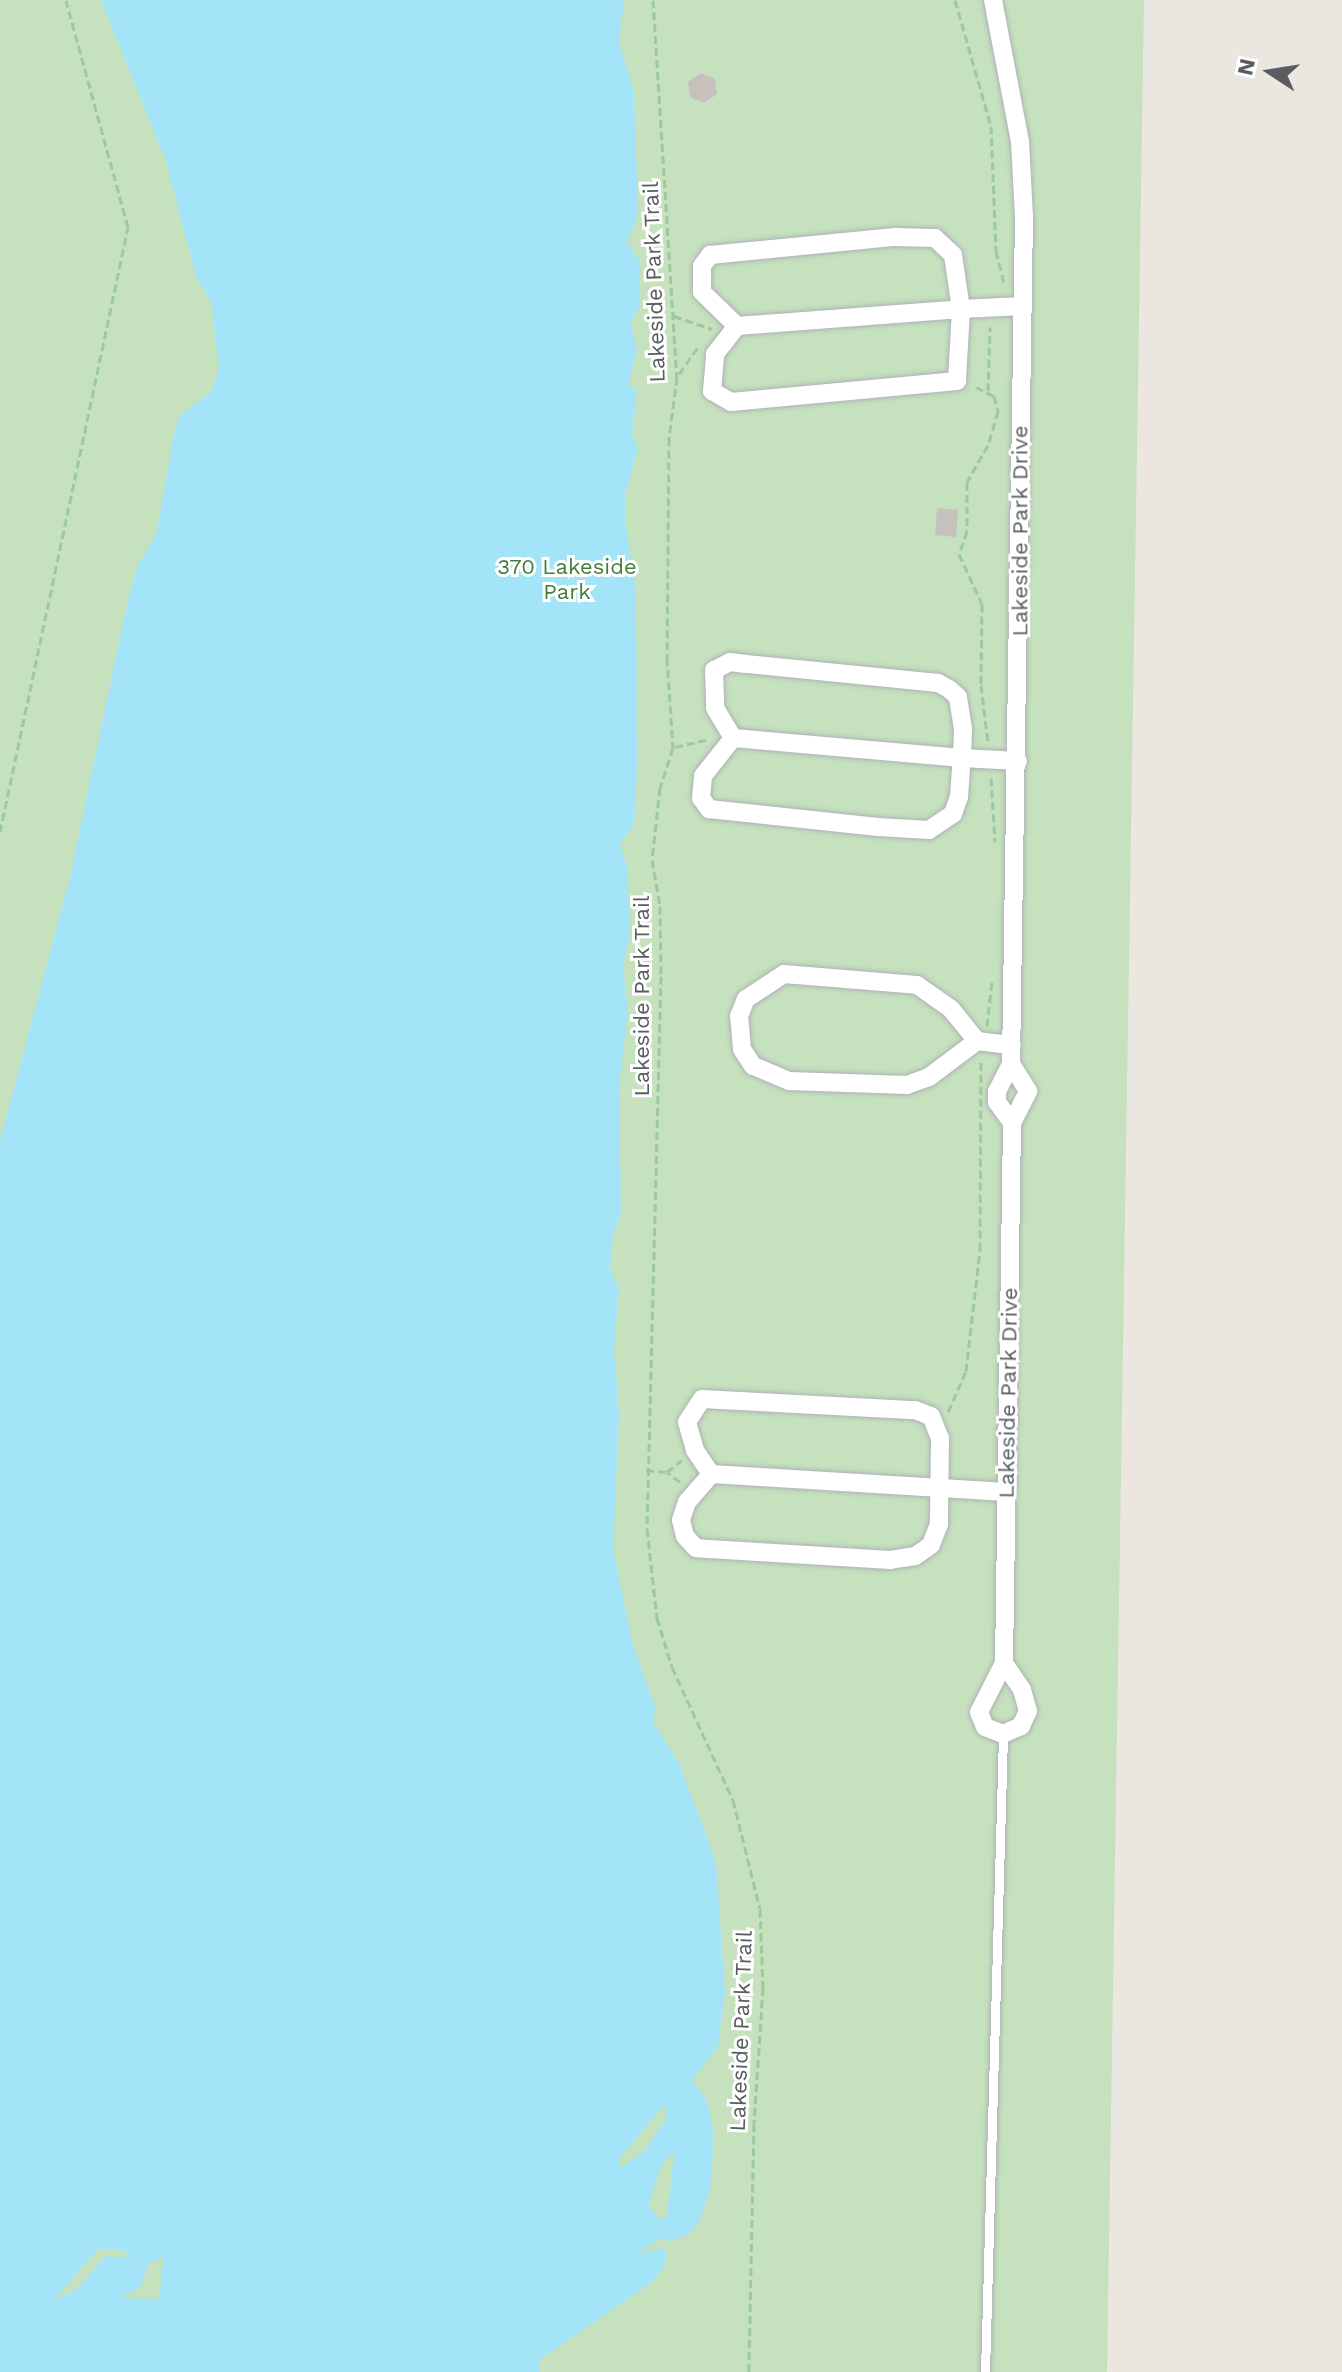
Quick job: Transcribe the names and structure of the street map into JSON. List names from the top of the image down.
{
  "streets": {
    "street": ["Lakeside Park Drive"],
    "path": ["Lakeside Park Trail"]
  },
  "parks": ["370 Lakeside Park"],
  "north": "left"
}
